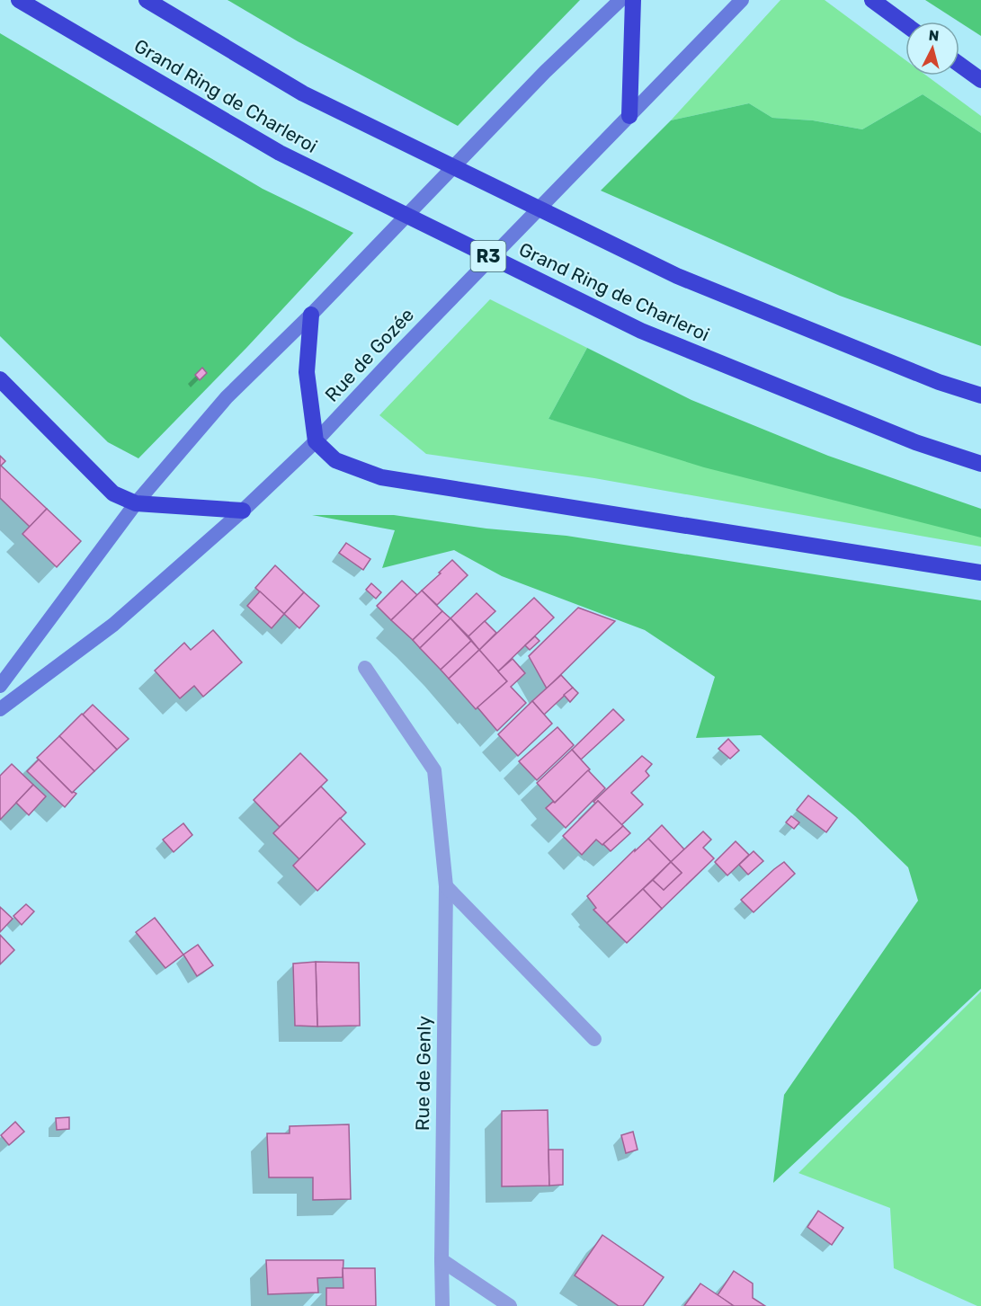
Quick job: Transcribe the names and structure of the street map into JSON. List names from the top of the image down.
{
  "streets": {
    "highway": ["Grand Ring de Charleroi", "R3"],
    "main road": ["Rue de Gozée"],
    "street": ["Rue de Genly"]
  },
  "north": "top"
}
